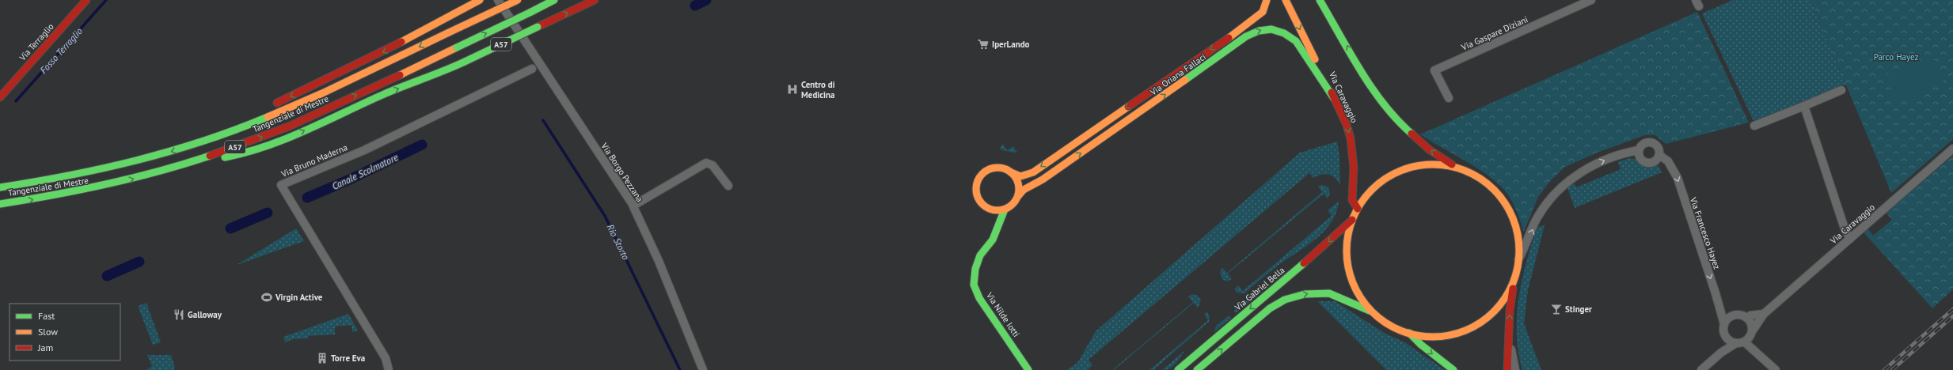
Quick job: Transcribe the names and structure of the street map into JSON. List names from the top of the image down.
{
  "streets": {
    "main road": [
      "Via Terraglio",
      "A57",
      "Via Oriana Fallaci",
      "Via Caravaggio",
      "Tangenziale di Mestre",
      "Via Gabriel Bella",
      "Via Nilde Iotti"
    ],
    "street": [
      "Via Gaspare Diziani",
      "Via Bruno Maderna",
      "Via Borgo Pezzana",
      "Via Francesco Hayez"
    ]
  },
  "crossings": [
    ["A57", "Tangenziale di Mestre"],
    ["Via Oriana Fallaci", "Via Caravaggio"],
    ["Via Oriana Fallaci", "Via Nilde Iotti"],
    ["Via Caravaggio", "Via Francesco Hayez"]
  ],
  "one_way": ["Via Francesco Hayez", "Via Gabriel Bella"],
  "water": ["Fosso Terraglio", "Canale Scolmatore", "Rio Storto"],
  "parks": ["Parco Hayez"],
  "places": {
    "supermarket": ["IperLando"],
    "hospital": ["Centro di Medicina"],
    "sports": ["Virgin Active"],
    "bar": ["Stinger"],
    "restaurant": ["Galloway"],
    "building": ["Torre Eva"]
  },
  "legend": ["Fast", "Slow", "Jam"]
}
